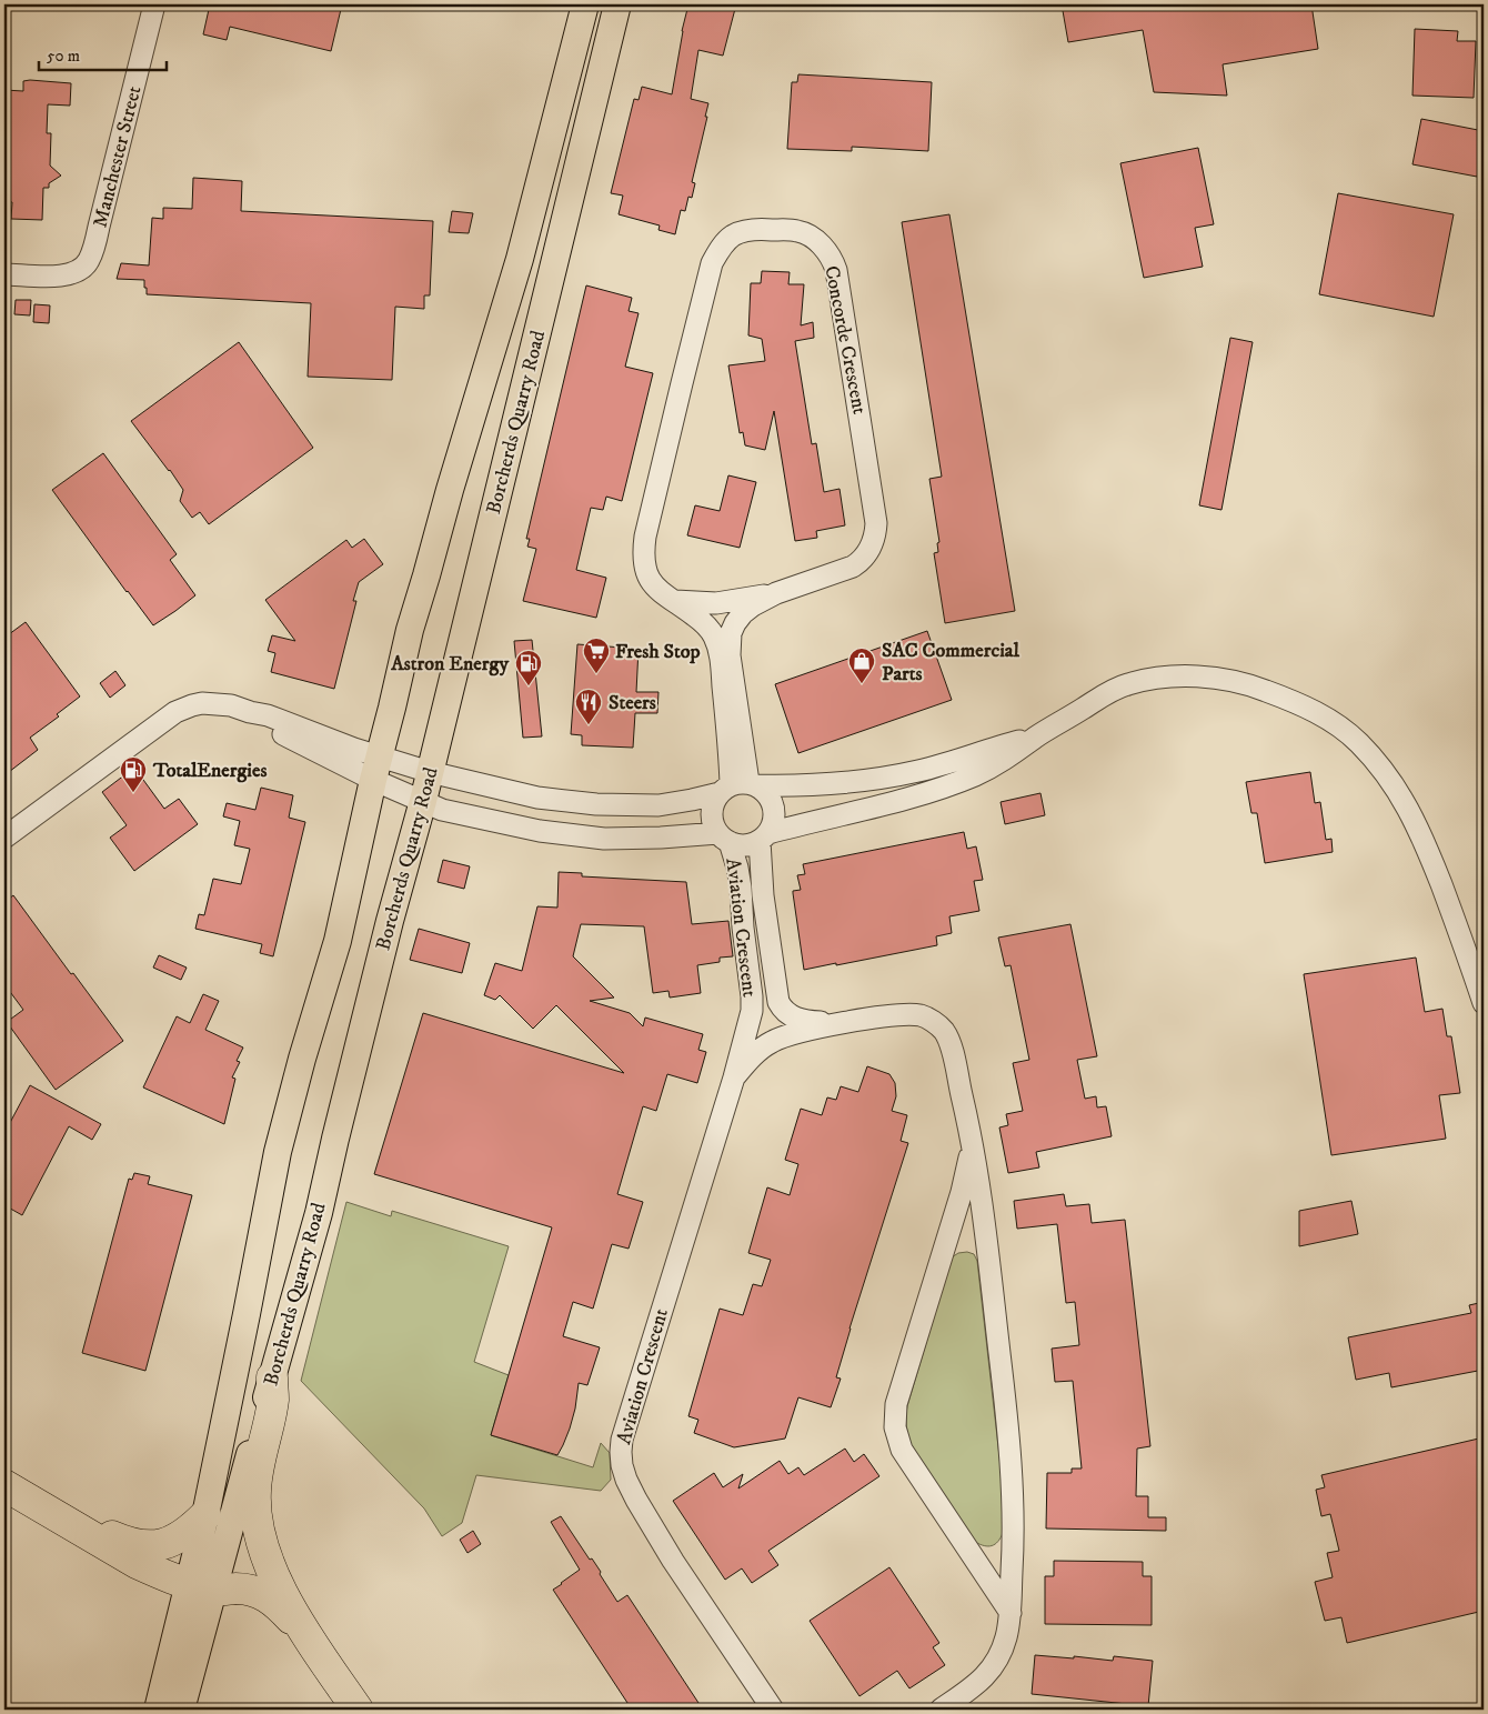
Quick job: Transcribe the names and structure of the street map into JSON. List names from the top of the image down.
{
  "streets": {
    "main road": ["Borcherds Quarry Road"],
    "street": ["Manchester Street", "Concorde Crescent", "Aviation Crescent"]
  },
  "crossings": [
    ["Concorde Crescent", "Aviation Crescent"]
  ],
  "places": {
    "supermarket": ["Fresh Stop"],
    "shop": ["SAC Commercial Parts"],
    "fuel station": ["Astron Energy", "TotalEnergies"],
    "restaurant": ["Steers"]
  },
  "scale_bar": "50 m"
}
